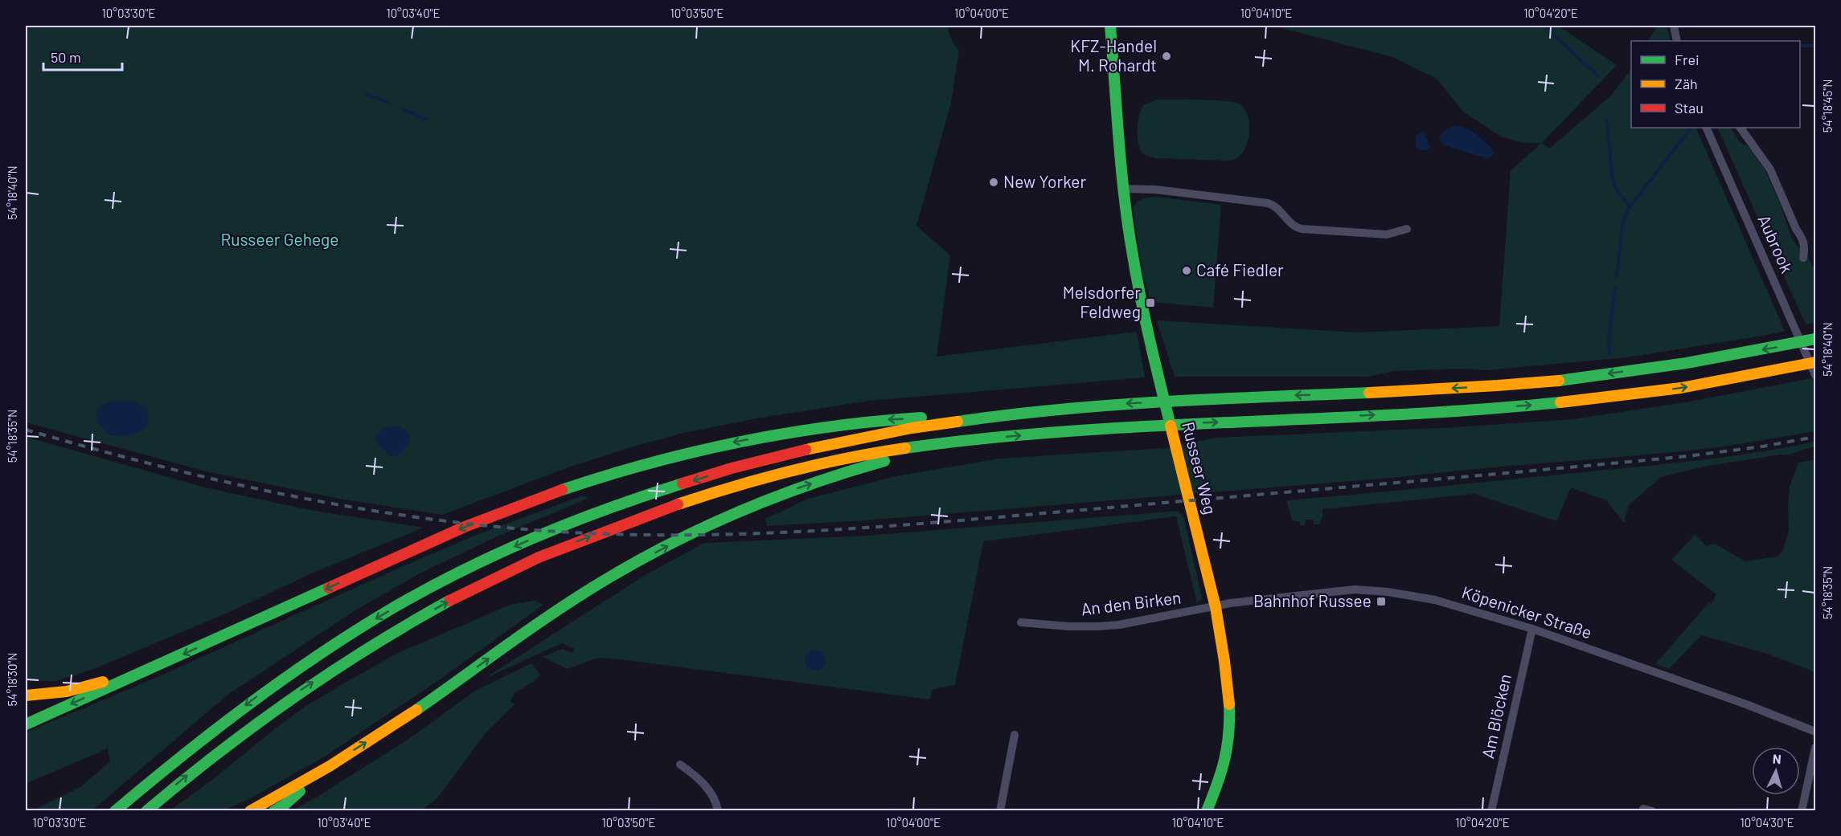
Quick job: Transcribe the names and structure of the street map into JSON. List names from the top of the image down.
{
  "streets": {
    "main road": ["Russeer Weg"],
    "street": [
      "Aubrook",
      "An den Birken",
      "Köpenicker Straße",
      "Am Blöcken"
    ]
  },
  "crossings": [
    ["Russeer Weg", "An den Birken"],
    ["Russeer Weg", "Köpenicker Straße"],
    ["An den Birken", "Köpenicker Straße"],
    ["Köpenicker Straße", "Am Blöcken"]
  ],
  "parks": ["Russeer Gehege"],
  "places": {
    "other": ["KFZ-Handel M. Rohardt", "New Yorker", "Café Fiedler"],
    "transit": ["Melsdorfer Feldweg", "Bahnhof Russee"]
  },
  "legend": ["Frei", "Zäh", "Stau"],
  "scale_bar": "50 m",
  "north": "top",
  "coordinates": [
    "10°03'30\"E",
    "10°03'40\"E",
    "10°03'50\"E",
    "10°04'00\"E",
    "10°04'10\"E",
    "10°04'20\"E",
    "54°18'45\"N",
    "54°18'40\"N",
    "54°18'35\"N",
    "54°18'30\"N",
    "10°04'30\"E"
  ]
}
